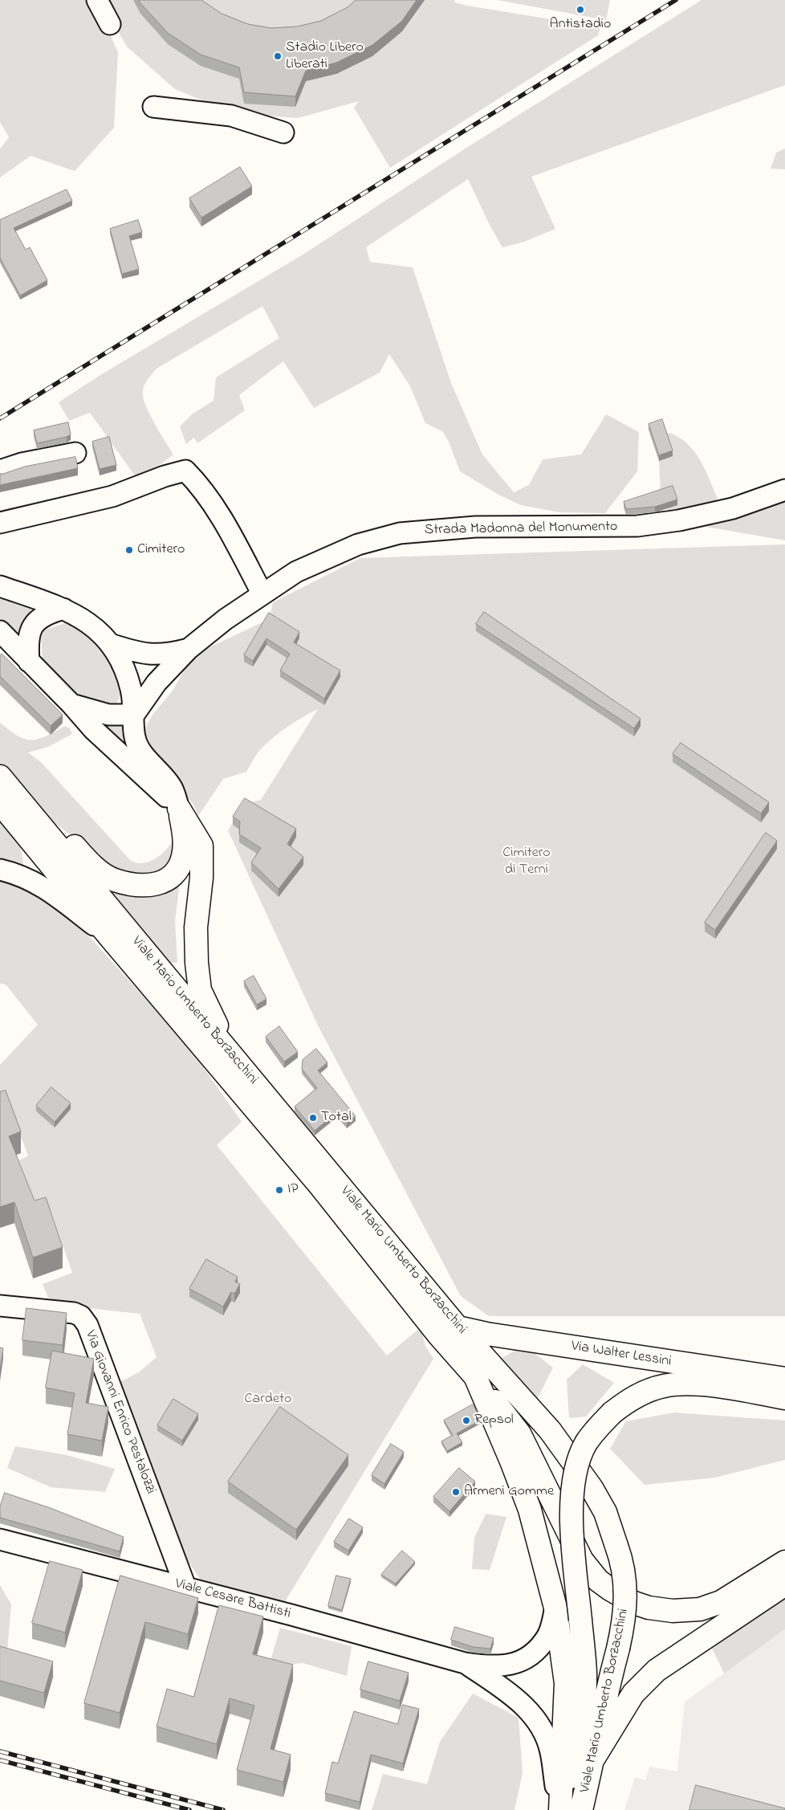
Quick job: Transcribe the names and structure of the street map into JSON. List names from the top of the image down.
{
  "streets": {
    "main road": ["Viale Mario Umberto Borzacchini", "Via Walter Lessini"],
    "street": ["Strada Madonna del Monumento", "Via Giovanni Enrico Pestalozzi", "Viale Cesare Battisti"]
  },
  "crossings": [
    ["Viale Mario Umberto Borzacchini", "Via Walter Lessini"],
    ["Viale Mario Umberto Borzacchini", "Viale Cesare Battisti"],
    ["Via Walter Lessini", "Viale Cesare Battisti"],
    ["Via Giovanni Enrico Pestalozzi", "Viale Cesare Battisti"]
  ],
  "parks": ["Cimitero di Terni", "Cardeto"],
  "places": [
    "Antistadio",
    "Stadio Libero Liberati",
    "Cimitero",
    "Total",
    "IP",
    "Repsol",
    "Armeni Gomme"
  ]
}
